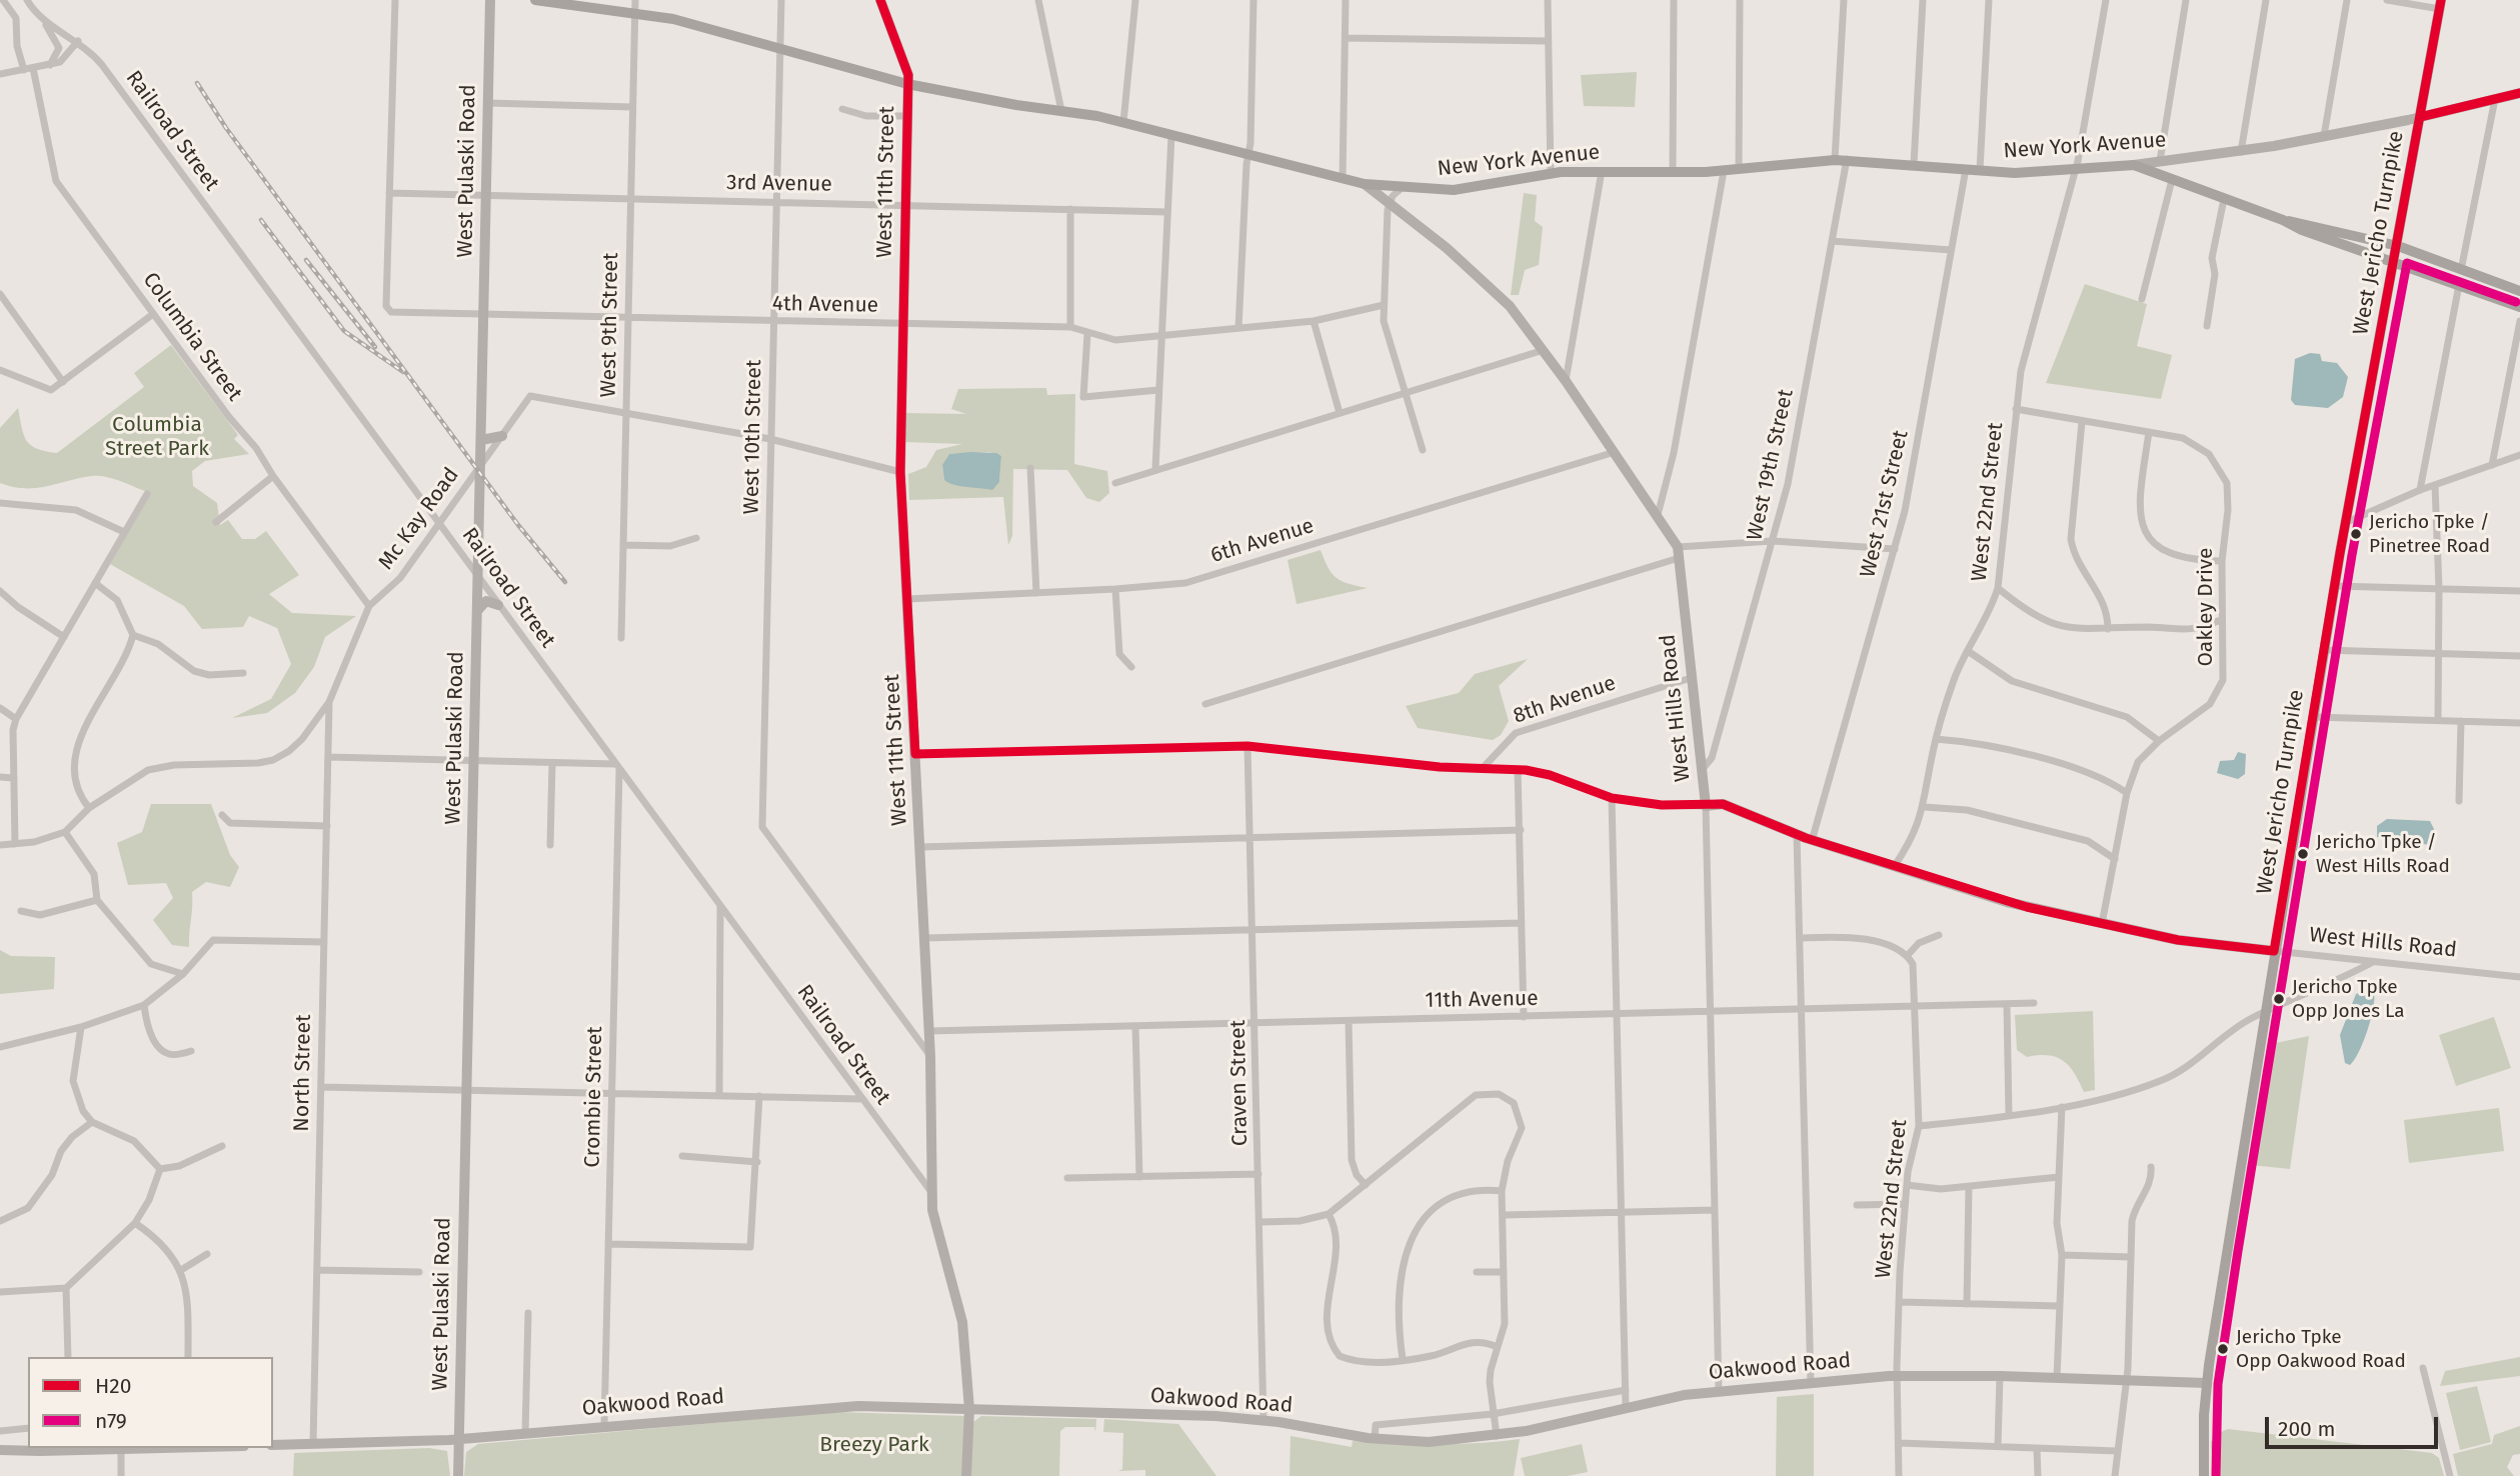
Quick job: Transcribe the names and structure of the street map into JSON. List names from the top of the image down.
{
  "streets": {
    "main road": [
      "New York Avenue",
      "West Pulaski Road",
      "West 11th Street",
      "West Jericho Turnpike",
      "West Hills Road",
      "Oakwood Road"
    ],
    "street": [
      "Railroad Street",
      "3rd Avenue",
      "4th Avenue",
      "West 9th Street",
      "Columbia Street",
      "West 10th Street",
      "West 19th Street",
      "West 22nd Street",
      "West 21st Street",
      "Mc Kay Road",
      "6th Avenue",
      "Oakley Drive",
      "8th Avenue",
      "11th Avenue",
      "North Street",
      "Craven Street",
      "Crombie Street"
    ]
  },
  "crossings": [
    ["Railroad Street", "West Pulaski Road"],
    ["Railroad Street", "West 11th Street"],
    ["Railroad Street", "Mc Kay Road"],
    ["Railroad Street", "Crombie Street"],
    ["New York Avenue", "West 11th Street"],
    ["New York Avenue", "West Jericho Turnpike"],
    ["New York Avenue", "West 9th Street"],
    ["New York Avenue", "West 10th Street"],
    ["New York Avenue", "West 19th Street"],
    ["New York Avenue", "West 22nd Street"],
    ["New York Avenue", "West 21st Street"],
    ["New York Avenue", "West Hills Road"],
    ["West Pulaski Road", "3rd Avenue"],
    ["West Pulaski Road", "4th Avenue"],
    ["West Pulaski Road", "Mc Kay Road"],
    ["West Pulaski Road", "Oakwood Road"],
    ["West 11th Street", "3rd Avenue"],
    ["West 11th Street", "4th Avenue"],
    ["West 11th Street", "West 10th Street"],
    ["West 11th Street", "6th Avenue"],
    ["West 11th Street", "11th Avenue"],
    ["West 11th Street", "Oakwood Road"],
    ["3rd Avenue", "4th Avenue"],
    ["3rd Avenue", "West 9th Street"],
    ["3rd Avenue", "West 10th Street"],
    ["West Jericho Turnpike", "West Hills Road"],
    ["West Jericho Turnpike", "Oakwood Road"],
    ["4th Avenue", "West 9th Street"],
    ["4th Avenue", "West 10th Street"],
    ["West 9th Street", "Mc Kay Road"],
    ["Columbia Street", "Mc Kay Road"],
    ["West 19th Street", "West Hills Road"],
    ["West 22nd Street", "Oakley Drive"],
    ["West 22nd Street", "West Hills Road"],
    ["West 22nd Street", "11th Avenue"],
    ["West 22nd Street", "Oakwood Road"],
    ["West 21st Street", "West Hills Road"],
    ["Mc Kay Road", "North Street"],
    ["6th Avenue", "West Hills Road"],
    ["Oakley Drive", "West Hills Road"],
    ["8th Avenue", "West Hills Road"],
    ["11th Avenue", "Craven Street"],
    ["North Street", "Oakwood Road"],
    ["Craven Street", "Oakwood Road"],
    ["Crombie Street", "Oakwood Road"]
  ],
  "parks": ["Columbia Street Park", "Breezy Park"],
  "places": [
    "Jericho Tpke / Pinetree Road",
    "Jericho Tpke / West Hills Road",
    "Jericho Tpke Opp Jones La",
    "Jericho Tpke Opp Oakwood Road"
  ],
  "lines": ["transit line H20", "transit line n79"],
  "legend": ["H20", "n79"],
  "scale_bar": "200 m"
}
